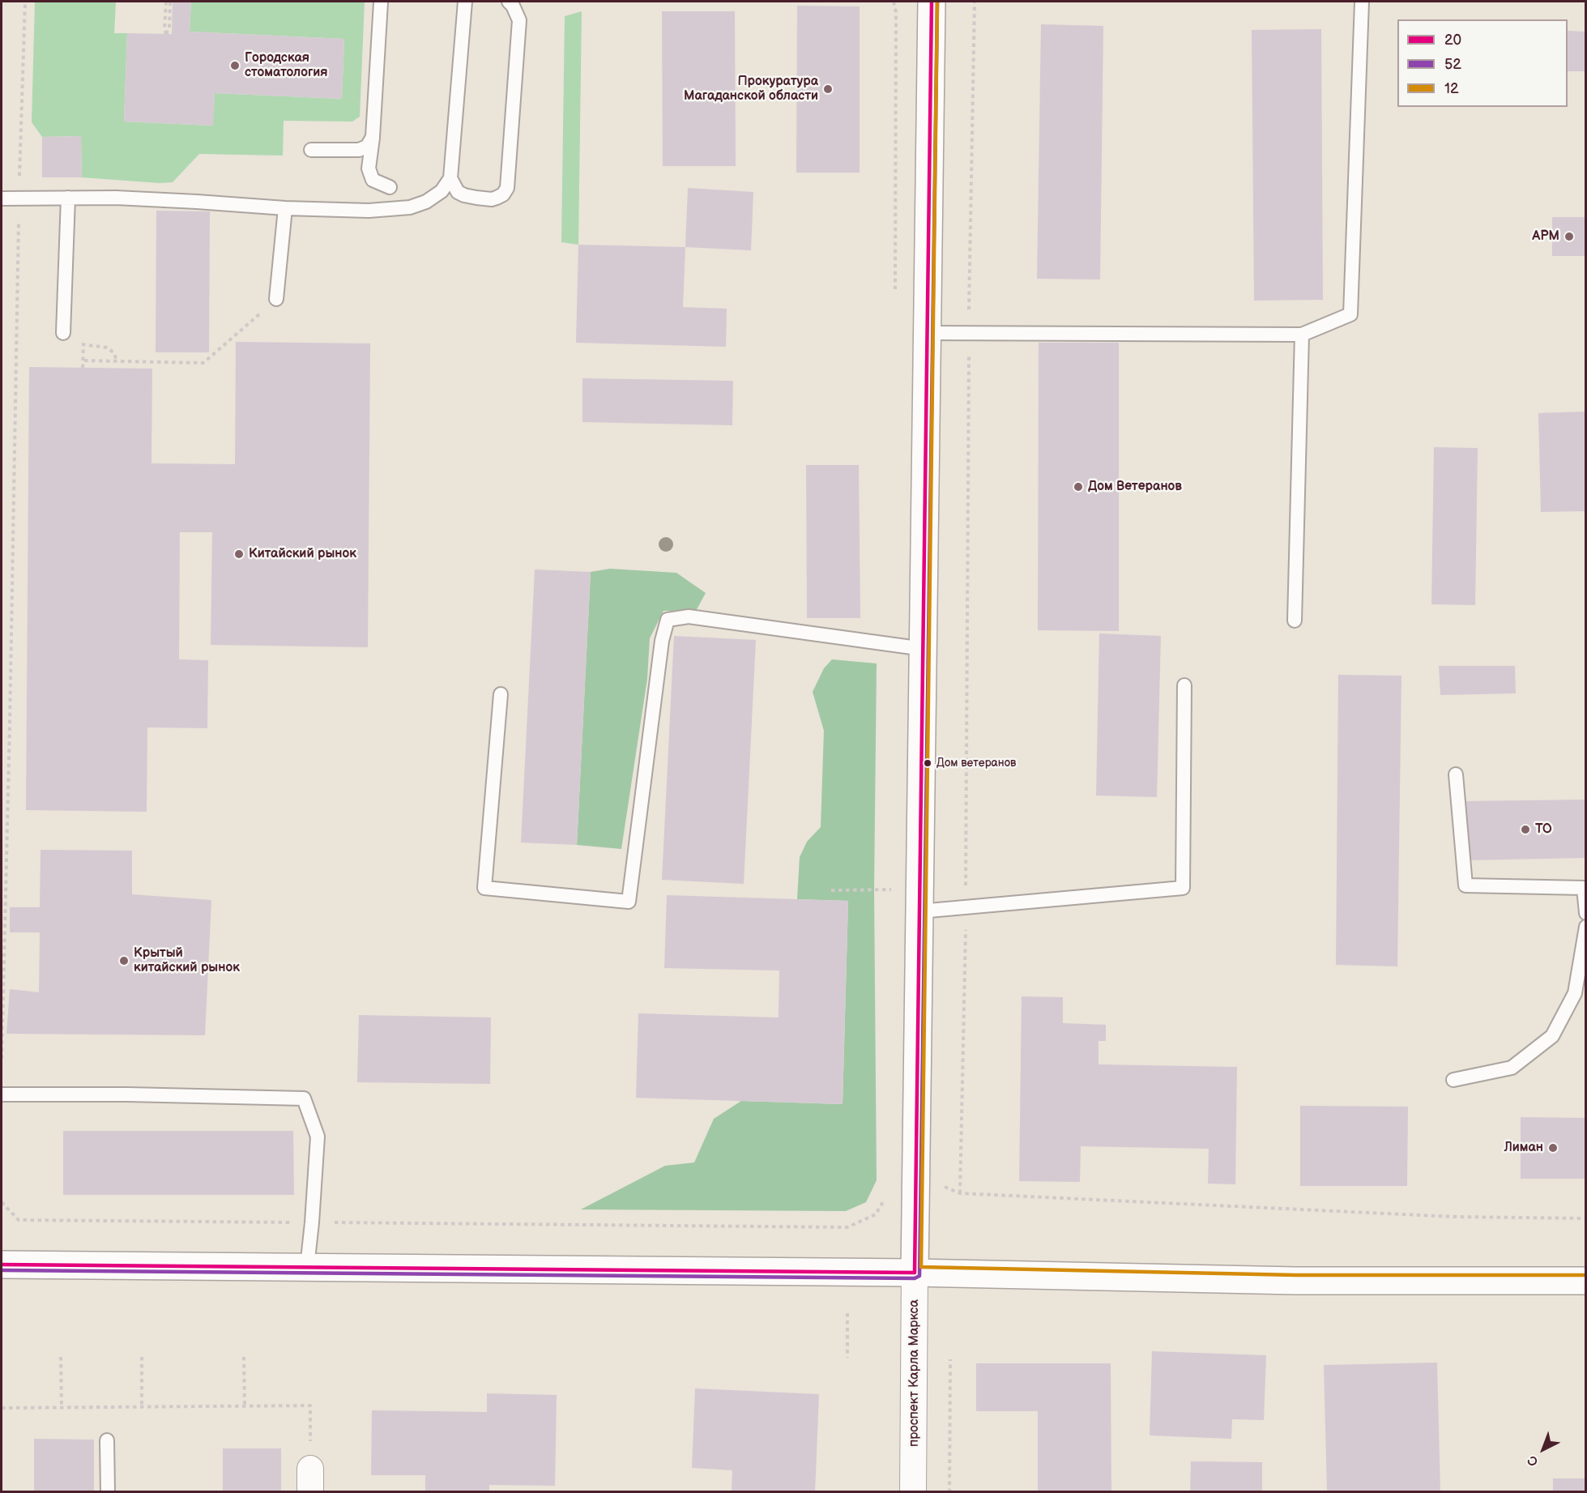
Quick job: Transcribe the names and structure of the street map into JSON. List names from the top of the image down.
{
  "streets": {
    "main road": ["проспект Карла Маркса"]
  },
  "places": [
    "Городская стоматология",
    "Прокуратура Магаданской области",
    "АРМ",
    "Дом Ветеранов",
    "Китайский рынок",
    "Дом ветеранов",
    "ТО",
    "Крытый китайский рынок",
    "Лиман"
  ],
  "lines": ["transit line 20", "transit line 52", "transit line 12"],
  "legend": ["20", "52", "12"],
  "north": "bottom left"
}
